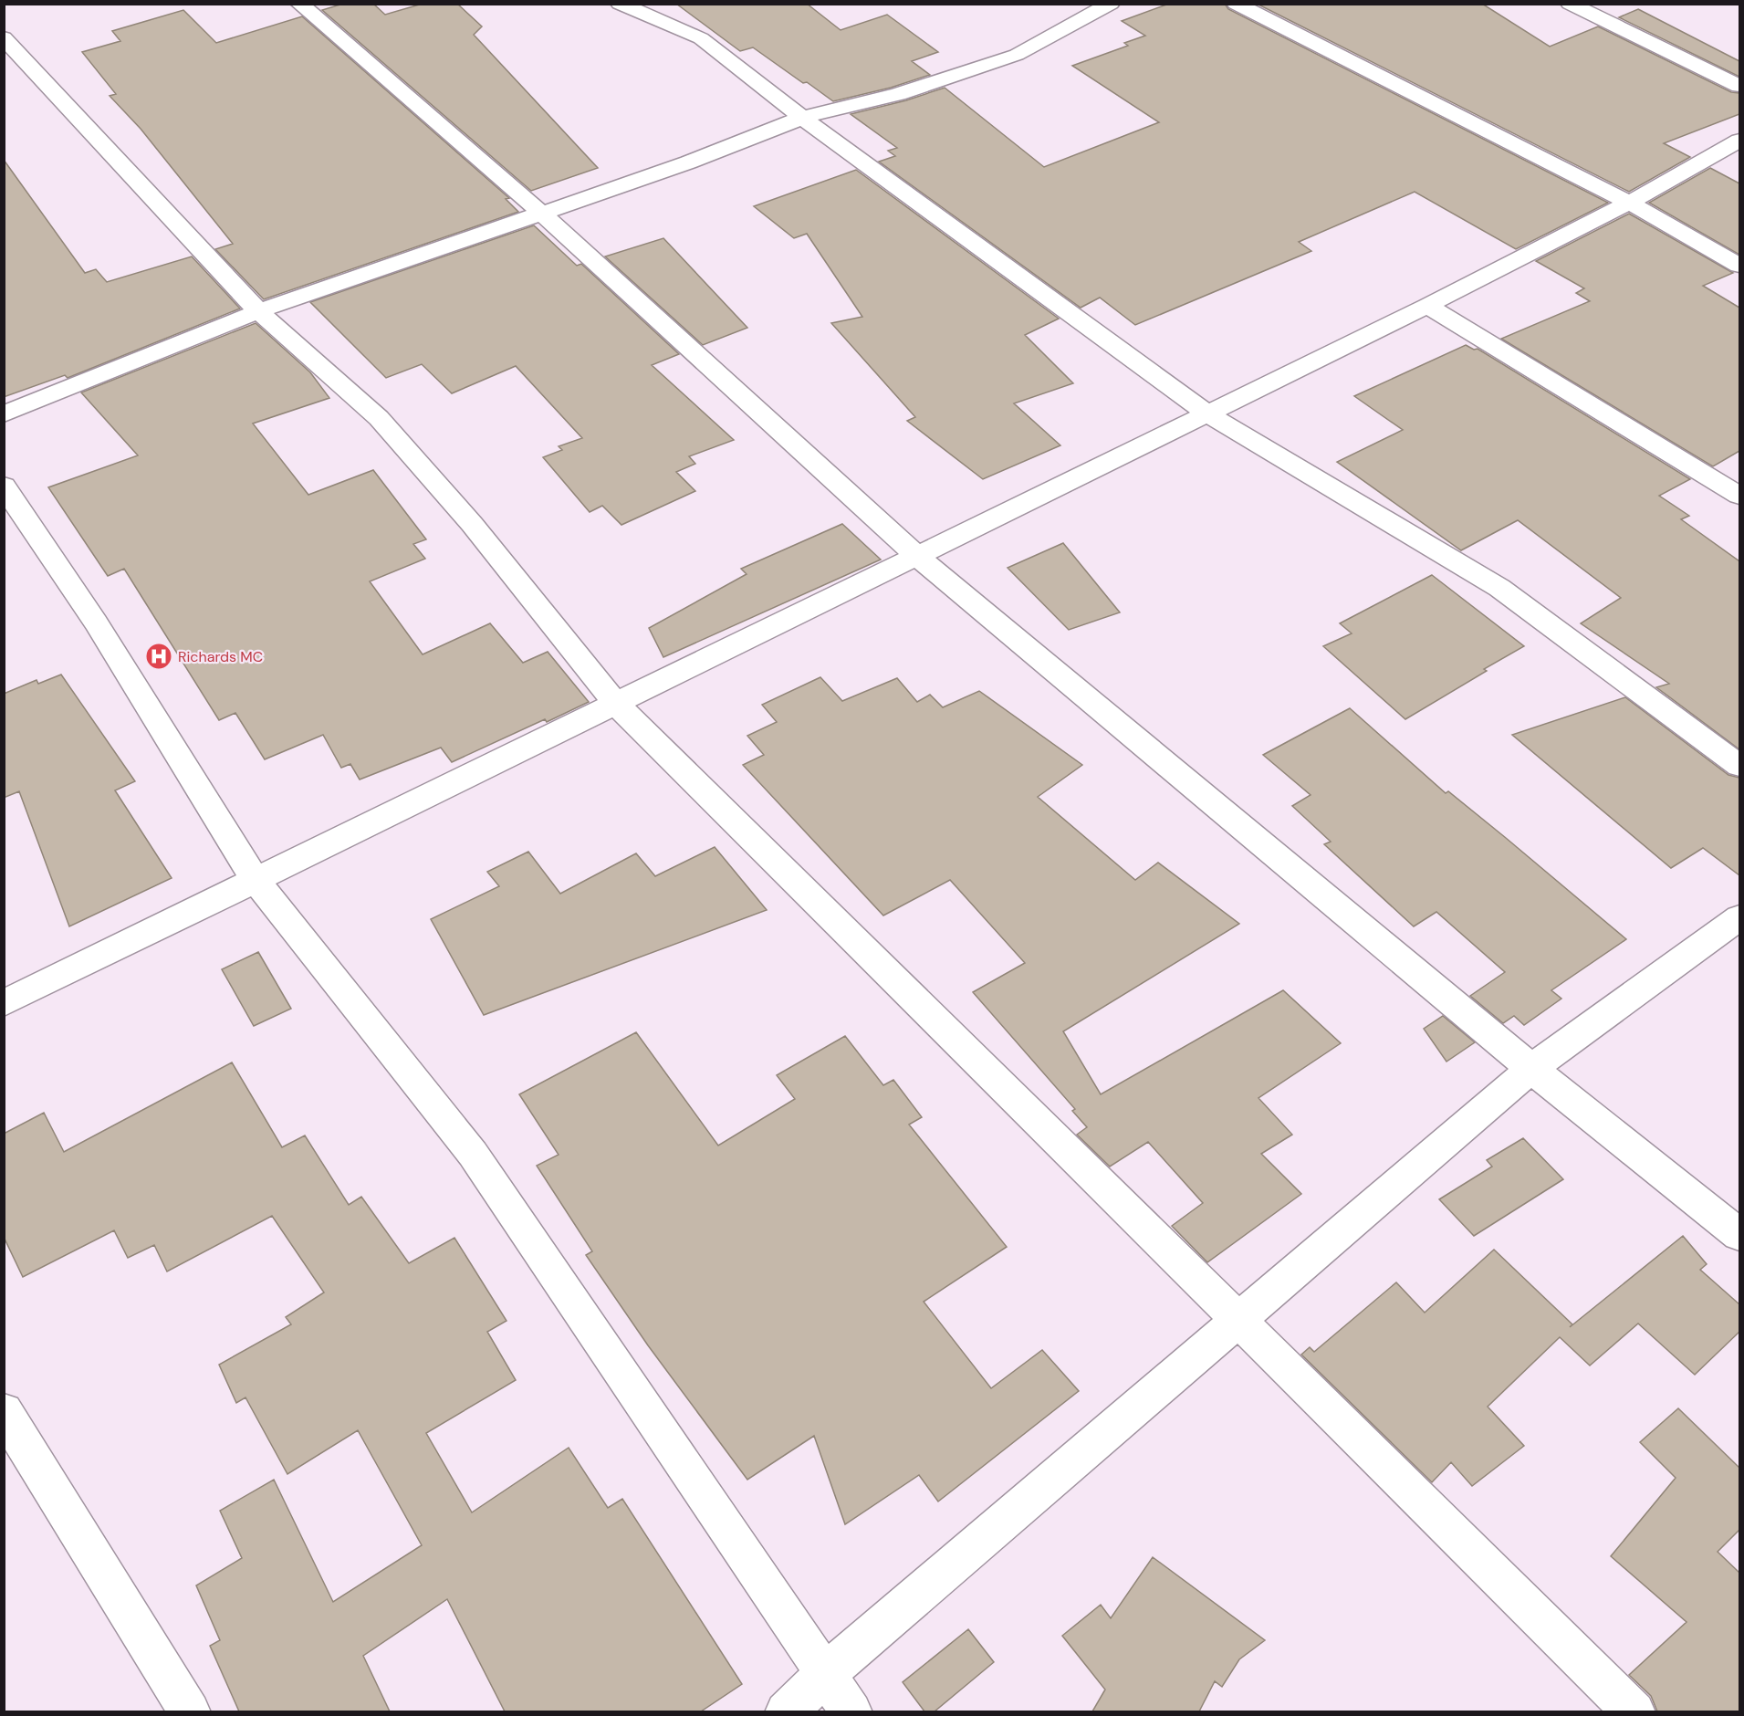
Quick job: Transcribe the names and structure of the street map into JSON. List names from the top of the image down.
{
  "places": {
    "hospital": ["Richards MC"]
  }
}
